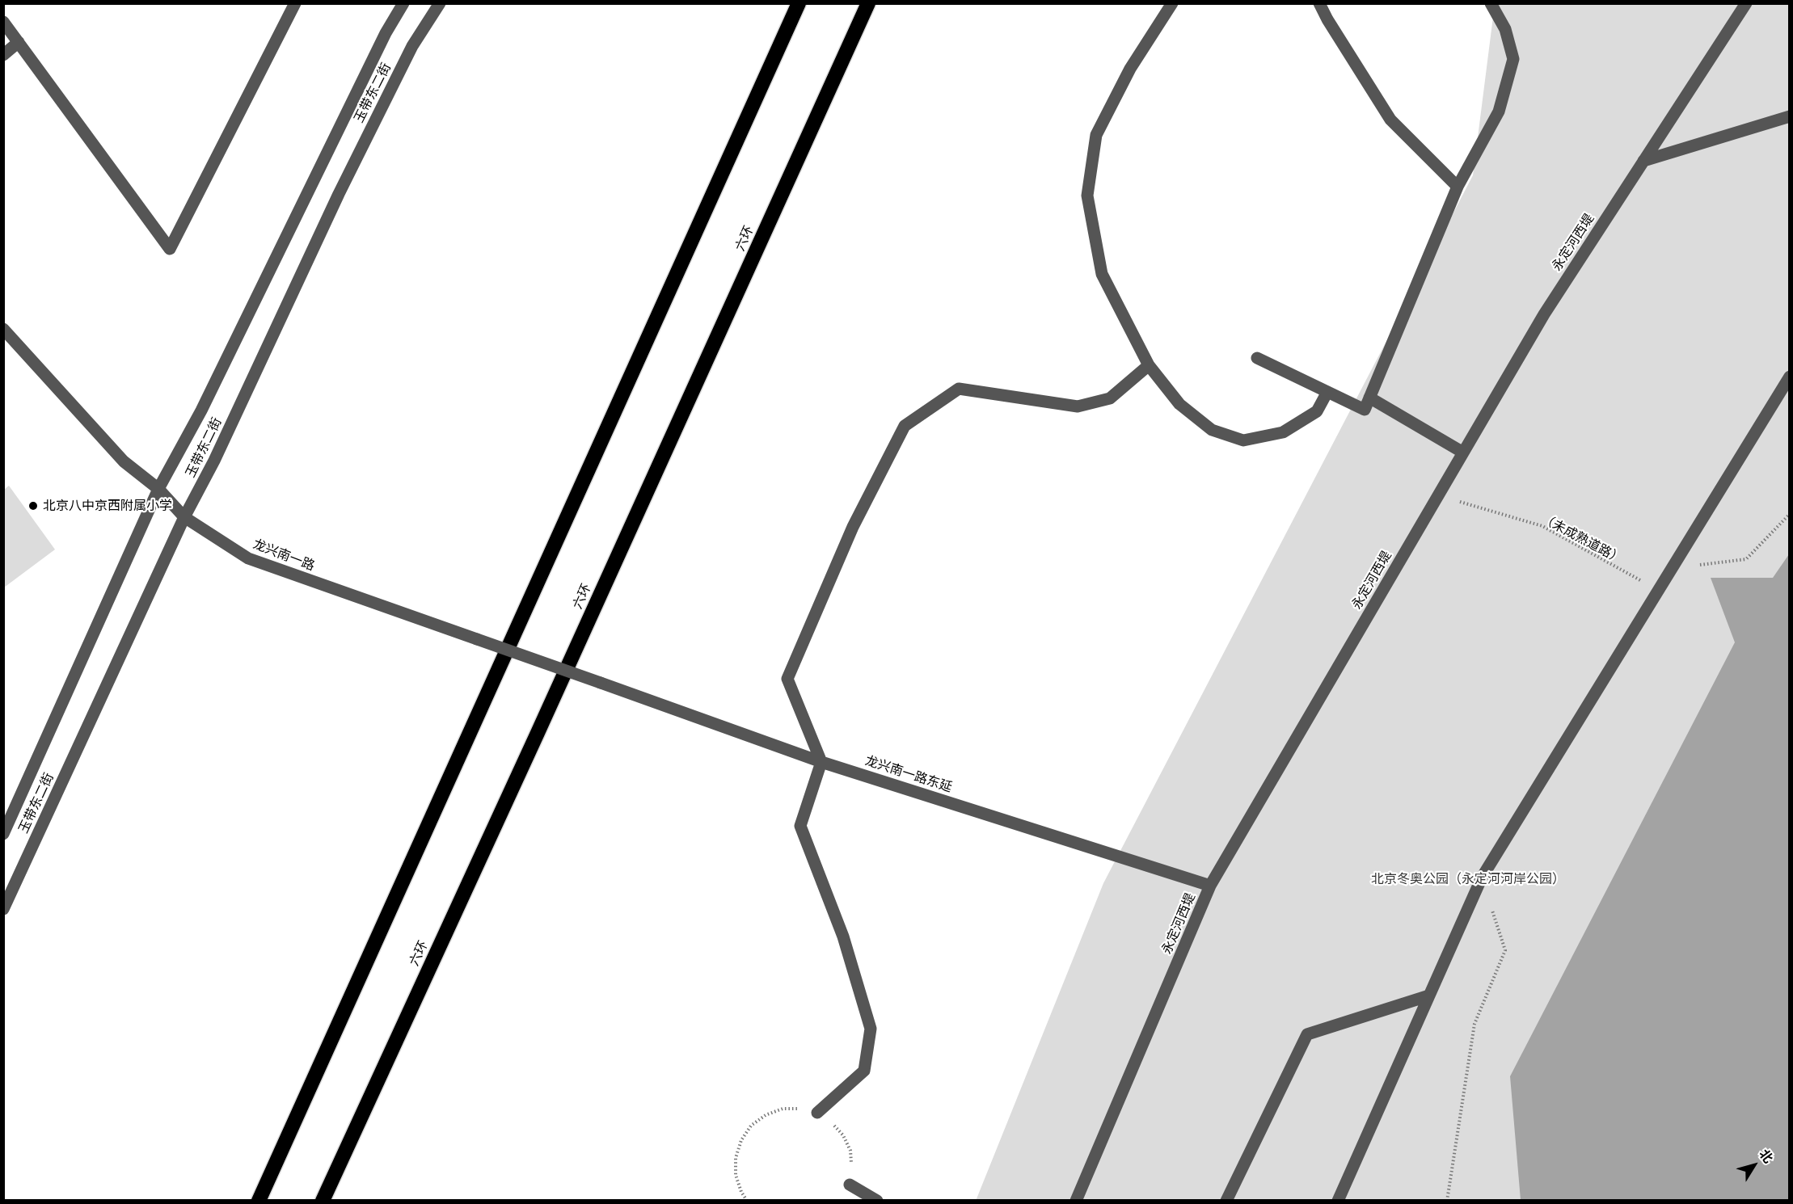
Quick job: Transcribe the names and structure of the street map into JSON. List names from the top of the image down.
{
  "streets": {
    "highway": ["六环"],
    "street": [
      "玉带东二街",
      "永定河西堤",
      "龙兴南一路",
      "龙兴南一路东延"
    ],
    "path": ["（未成熟道路）"]
  },
  "crossings": [
    ["玉带东二街", "龙兴南一路"],
    ["永定河西堤", "（未成熟道路）"],
    ["永定河西堤", "龙兴南一路东延"],
    ["龙兴南一路", "龙兴南一路东延"]
  ],
  "parks": ["北京冬奥公园（永定河河岸公园）"],
  "places": ["北京八中京西附属小学"],
  "north": "top right"
}
